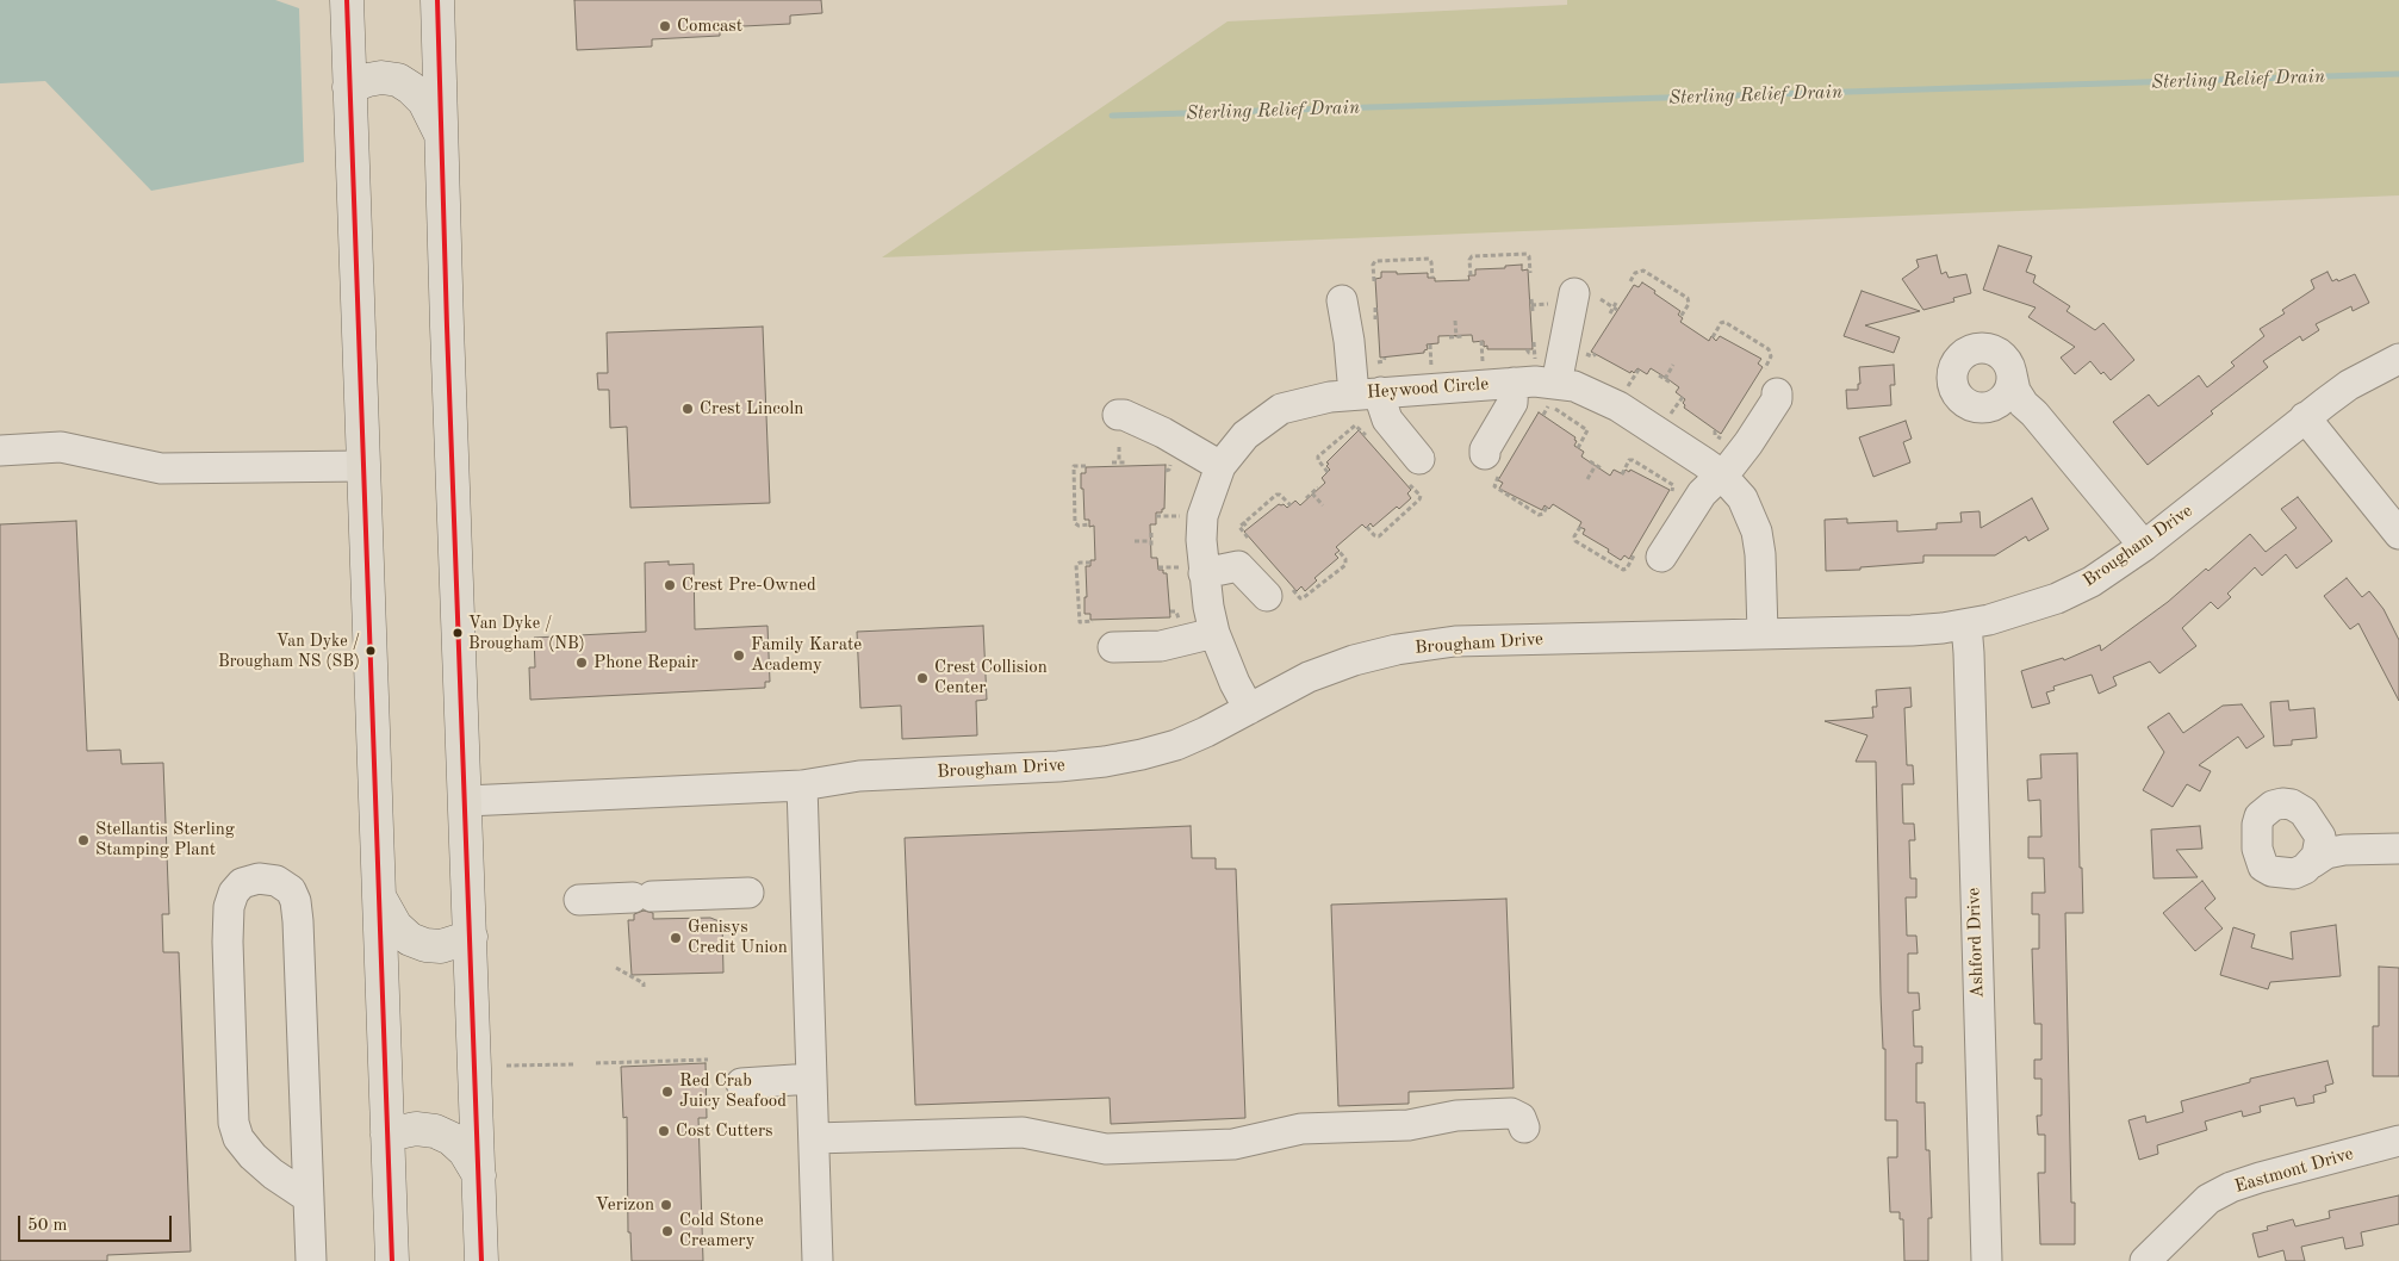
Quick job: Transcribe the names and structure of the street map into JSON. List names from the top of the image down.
{
  "streets": {
    "street": [
      "Heywood Circle",
      "Brougham Drive",
      "Ashford Drive",
      "Eastmont Drive"
    ]
  },
  "crossings": [
    ["Heywood Circle", "Brougham Drive"],
    ["Brougham Drive", "Ashford Drive"]
  ],
  "water": ["Sterling Relief Drain"],
  "places": [
    "Comcast",
    "Crest Lincoln",
    "Crest Pre-Owned",
    "Van Dyke / Brougham (NB)",
    "Van Dyke / Brougham NS (SB)",
    "Family Karate Academy",
    "Phone Repair",
    "Crest Collision Center",
    "Stellantis Sterling Stamping Plant",
    "Genisys Credit Union",
    "Red Crab Juicy Seafood",
    "Cost Cutters",
    "Verizon",
    "Cold Stone Creamery"
  ],
  "scale_bar": "50 m"
}
